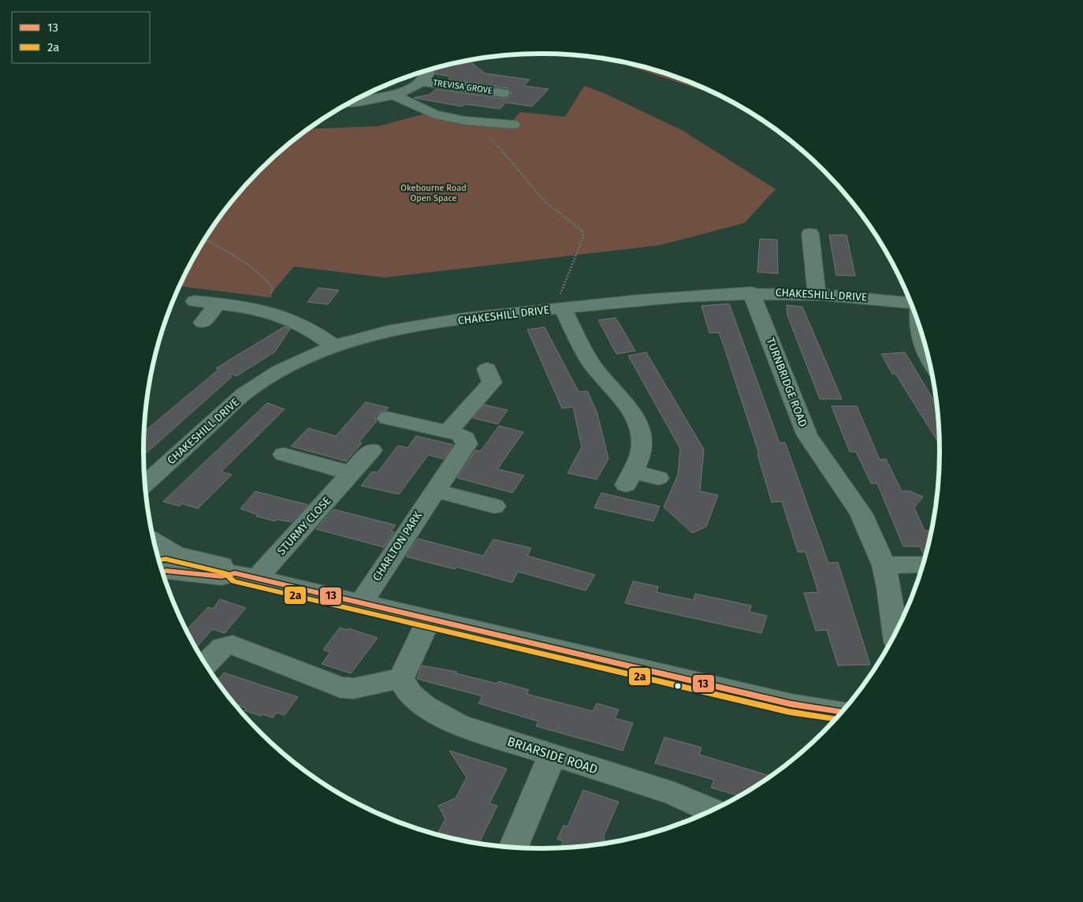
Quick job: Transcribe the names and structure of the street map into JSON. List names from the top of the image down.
{
  "streets": {
    "street": [
      "TREVISA GROVE",
      "CHAKESHILL DRIVE",
      "TURNBRIDGE ROAD",
      "STURMY CLOSE",
      "CHARLTON PARK",
      "BRIARSIDE ROAD"
    ]
  },
  "crossings": [
    ["CHAKESHILL DRIVE", "TURNBRIDGE ROAD"]
  ],
  "parks": ["Okebourne Road Open Space"],
  "lines": ["transit line 2a", "transit line 13"],
  "legend": ["13", "2a"]
}
